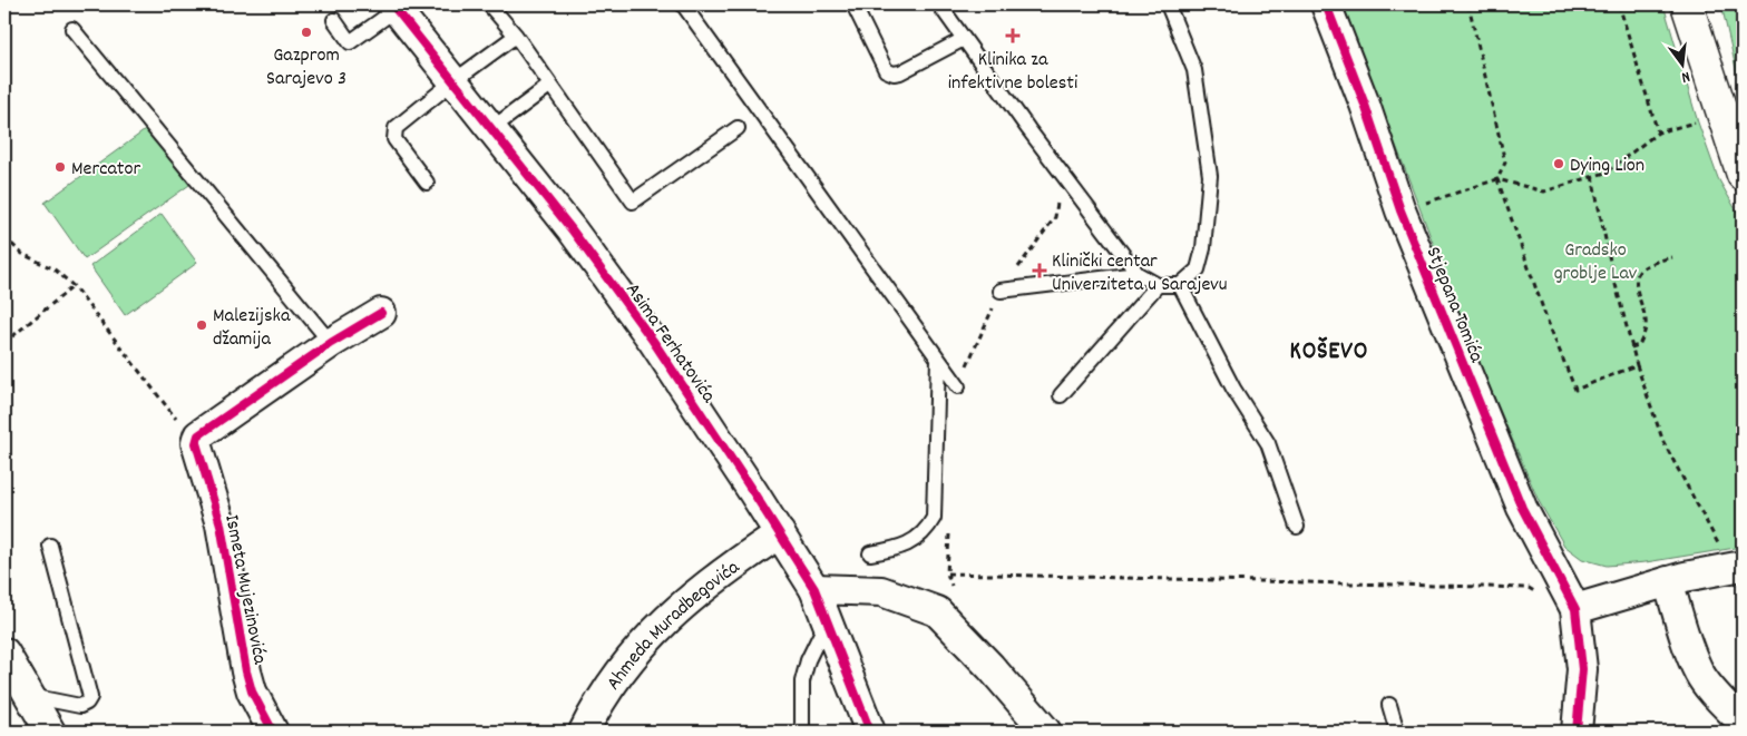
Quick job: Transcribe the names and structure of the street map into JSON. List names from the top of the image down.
{
  "streets": {
    "street": [
      "Stjepana Tomića",
      "Asima Ferhatovića",
      "Ismeta Mujezinovića",
      "Ahmeda Muradbegovića"
    ]
  },
  "crossings": [
    ["Asima Ferhatovića", "Ahmeda Muradbegovića"]
  ],
  "districts": ["KOŠEVO"],
  "parks": ["Gradsko groblje Lav"],
  "places": {
    "other": [
      "Gazprom Sarajevo 3",
      "Dying Lion",
      "Mercator",
      "Malezijska džamija"
    ],
    "health": ["Klinika za infektivne bolesti", "Klinički centar Univerziteta u Sarajevu"]
  },
  "north": "bottom"
}
